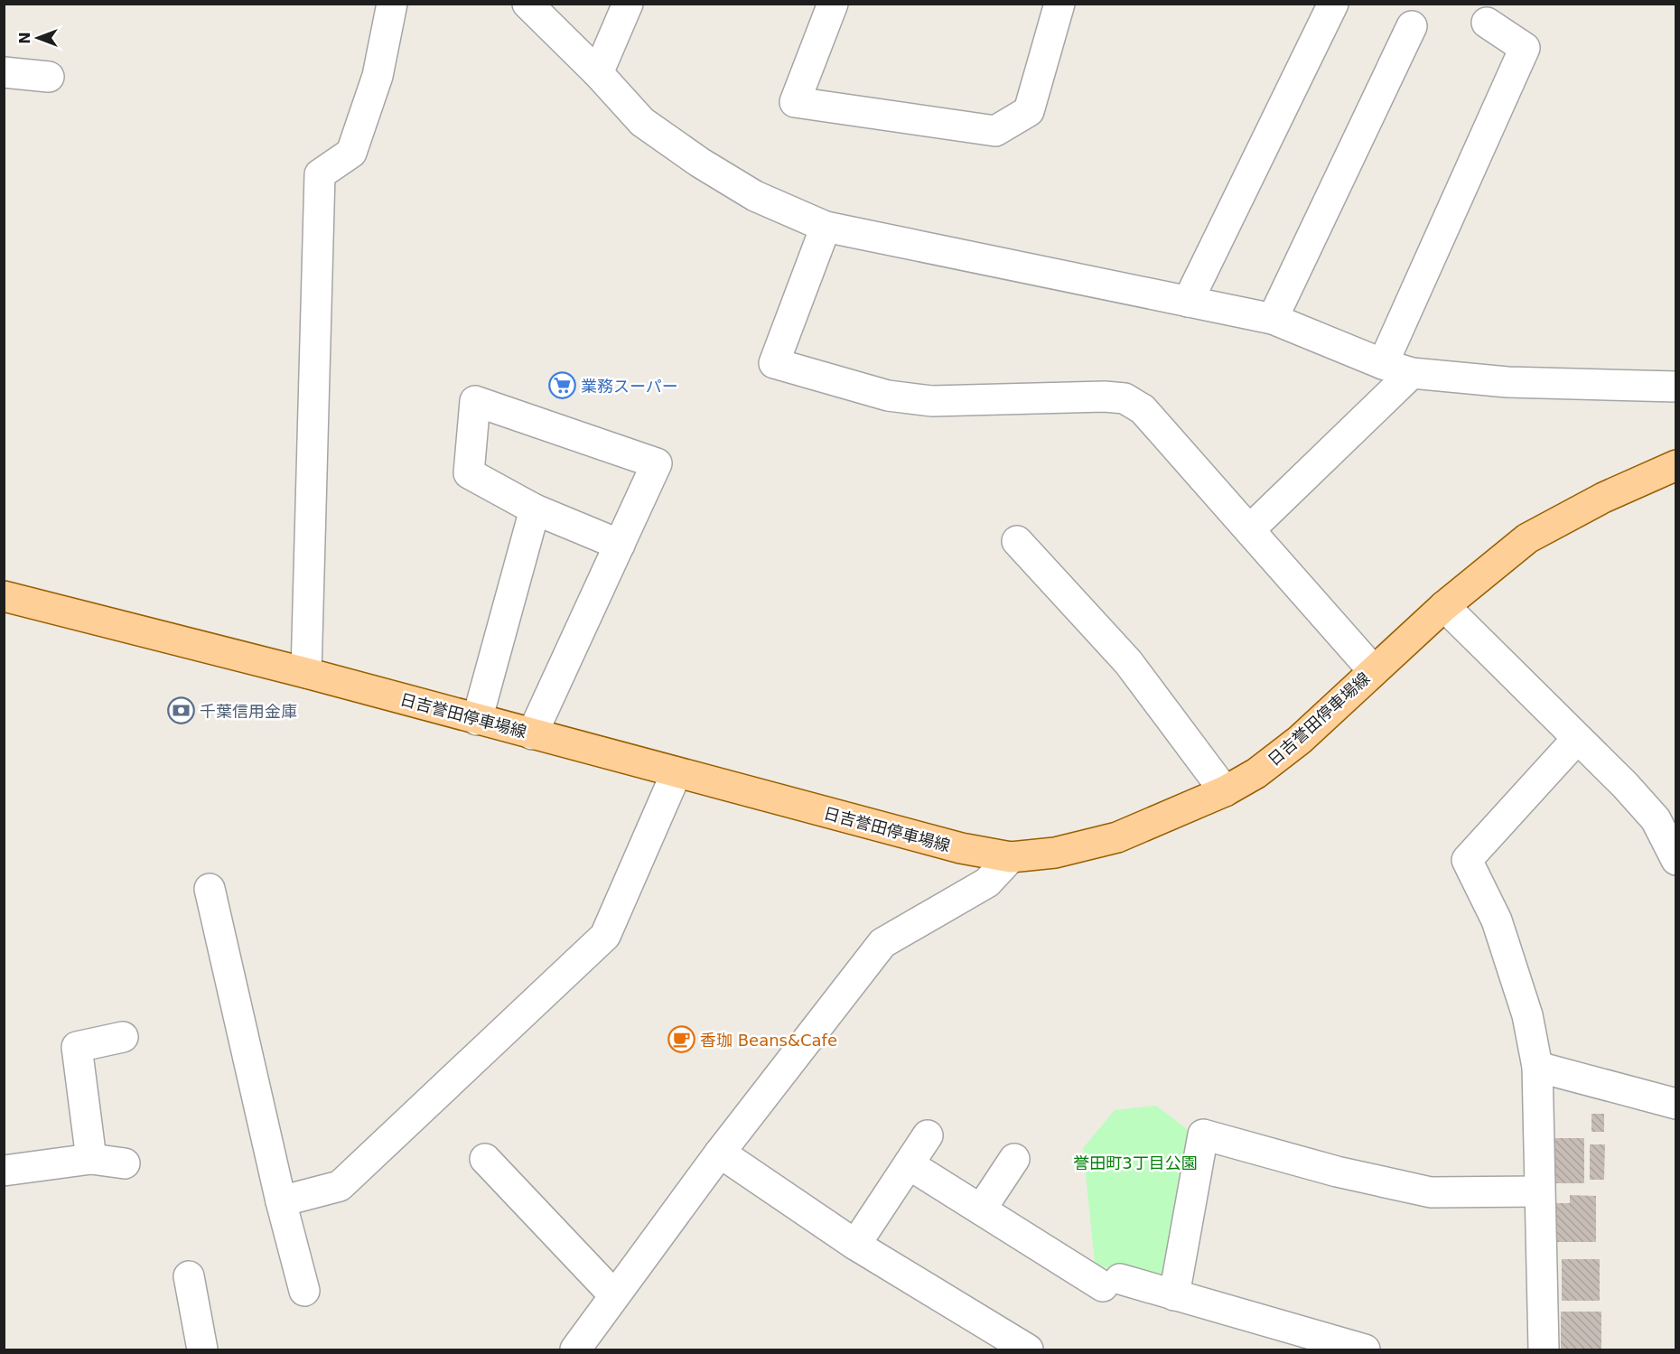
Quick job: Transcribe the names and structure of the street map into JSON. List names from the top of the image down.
{
  "streets": {
    "main road": ["日吉誉田停車場線"]
  },
  "parks": ["誉田町3丁目公園"],
  "places": {
    "supermarket": ["業務スーパー"],
    "bank": ["千葉信用金庫"],
    "cafe": ["香珈 Beans&Cafe"]
  },
  "north": "left"
}
